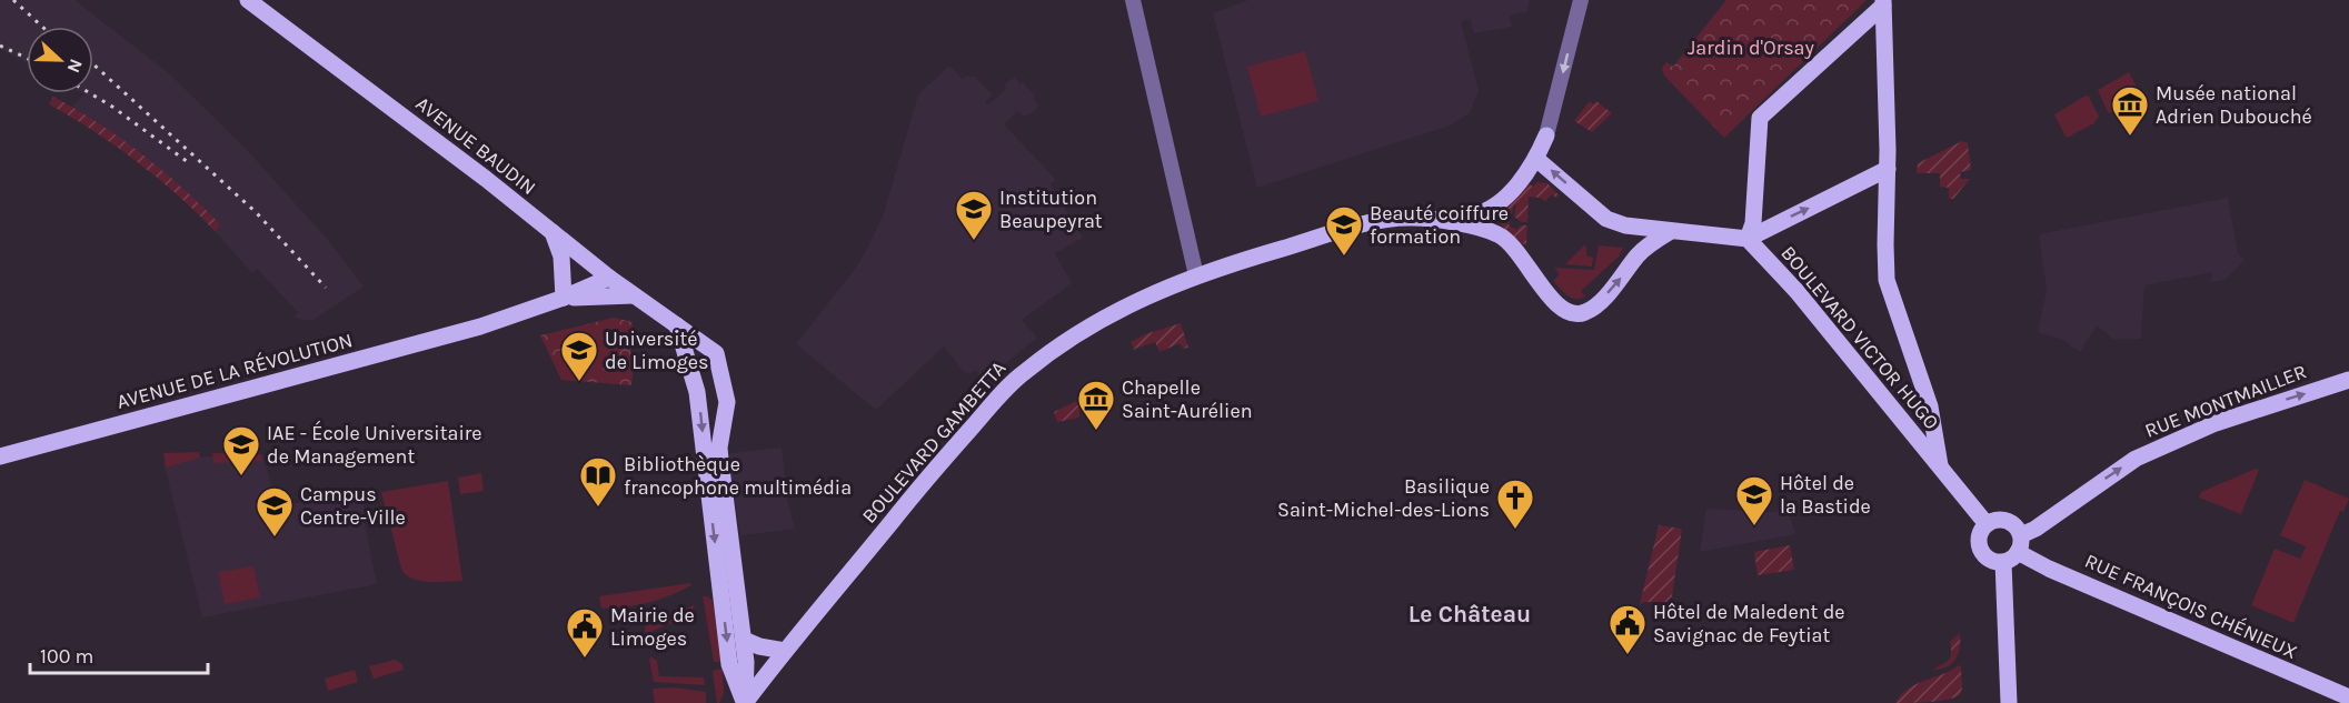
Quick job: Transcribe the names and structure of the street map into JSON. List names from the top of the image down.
{
  "streets": {
    "main road": [
      "AVENUE BAUDIN",
      "BOULEVARD VICTOR HUGO",
      "AVENUE DE LA RÉVOLUTION",
      "RUE MONTMAILLER",
      "BOULEVARD GAMBETTA",
      "RUE FRANÇOIS CHÉNIEUX"
    ]
  },
  "crossings": [
    ["AVENUE BAUDIN", "BOULEVARD GAMBETTA"],
    ["BOULEVARD VICTOR HUGO", "RUE MONTMAILLER"],
    ["BOULEVARD VICTOR HUGO", "RUE FRANÇOIS CHÉNIEUX"],
    ["RUE MONTMAILLER", "RUE FRANÇOIS CHÉNIEUX"]
  ],
  "one_way": ["RUE MONTMAILLER"],
  "districts": ["Le Château"],
  "parks": ["Jardin d'Orsay"],
  "places": {
    "museum": ["Musée national Adrien Dubouché", "Chapelle Saint-Aurélien"],
    "school or university": [
      "Institution Beaupeyrat",
      "Beauté coiffure formation",
      "Université de Limoges",
      "IAE - École Universitaire de Management",
      "Hôtel de la Bastide",
      "Campus Centre-Ville"
    ],
    "library": ["Bibliothèque francophone multimédia"],
    "church": ["Basilique Saint-Michel-des-Lions"],
    "public building": ["Hôtel de Maledent de Savignac de Feytiat", "Mairie de Limoges"]
  },
  "scale_bar": "100 m",
  "north": "right"
}
